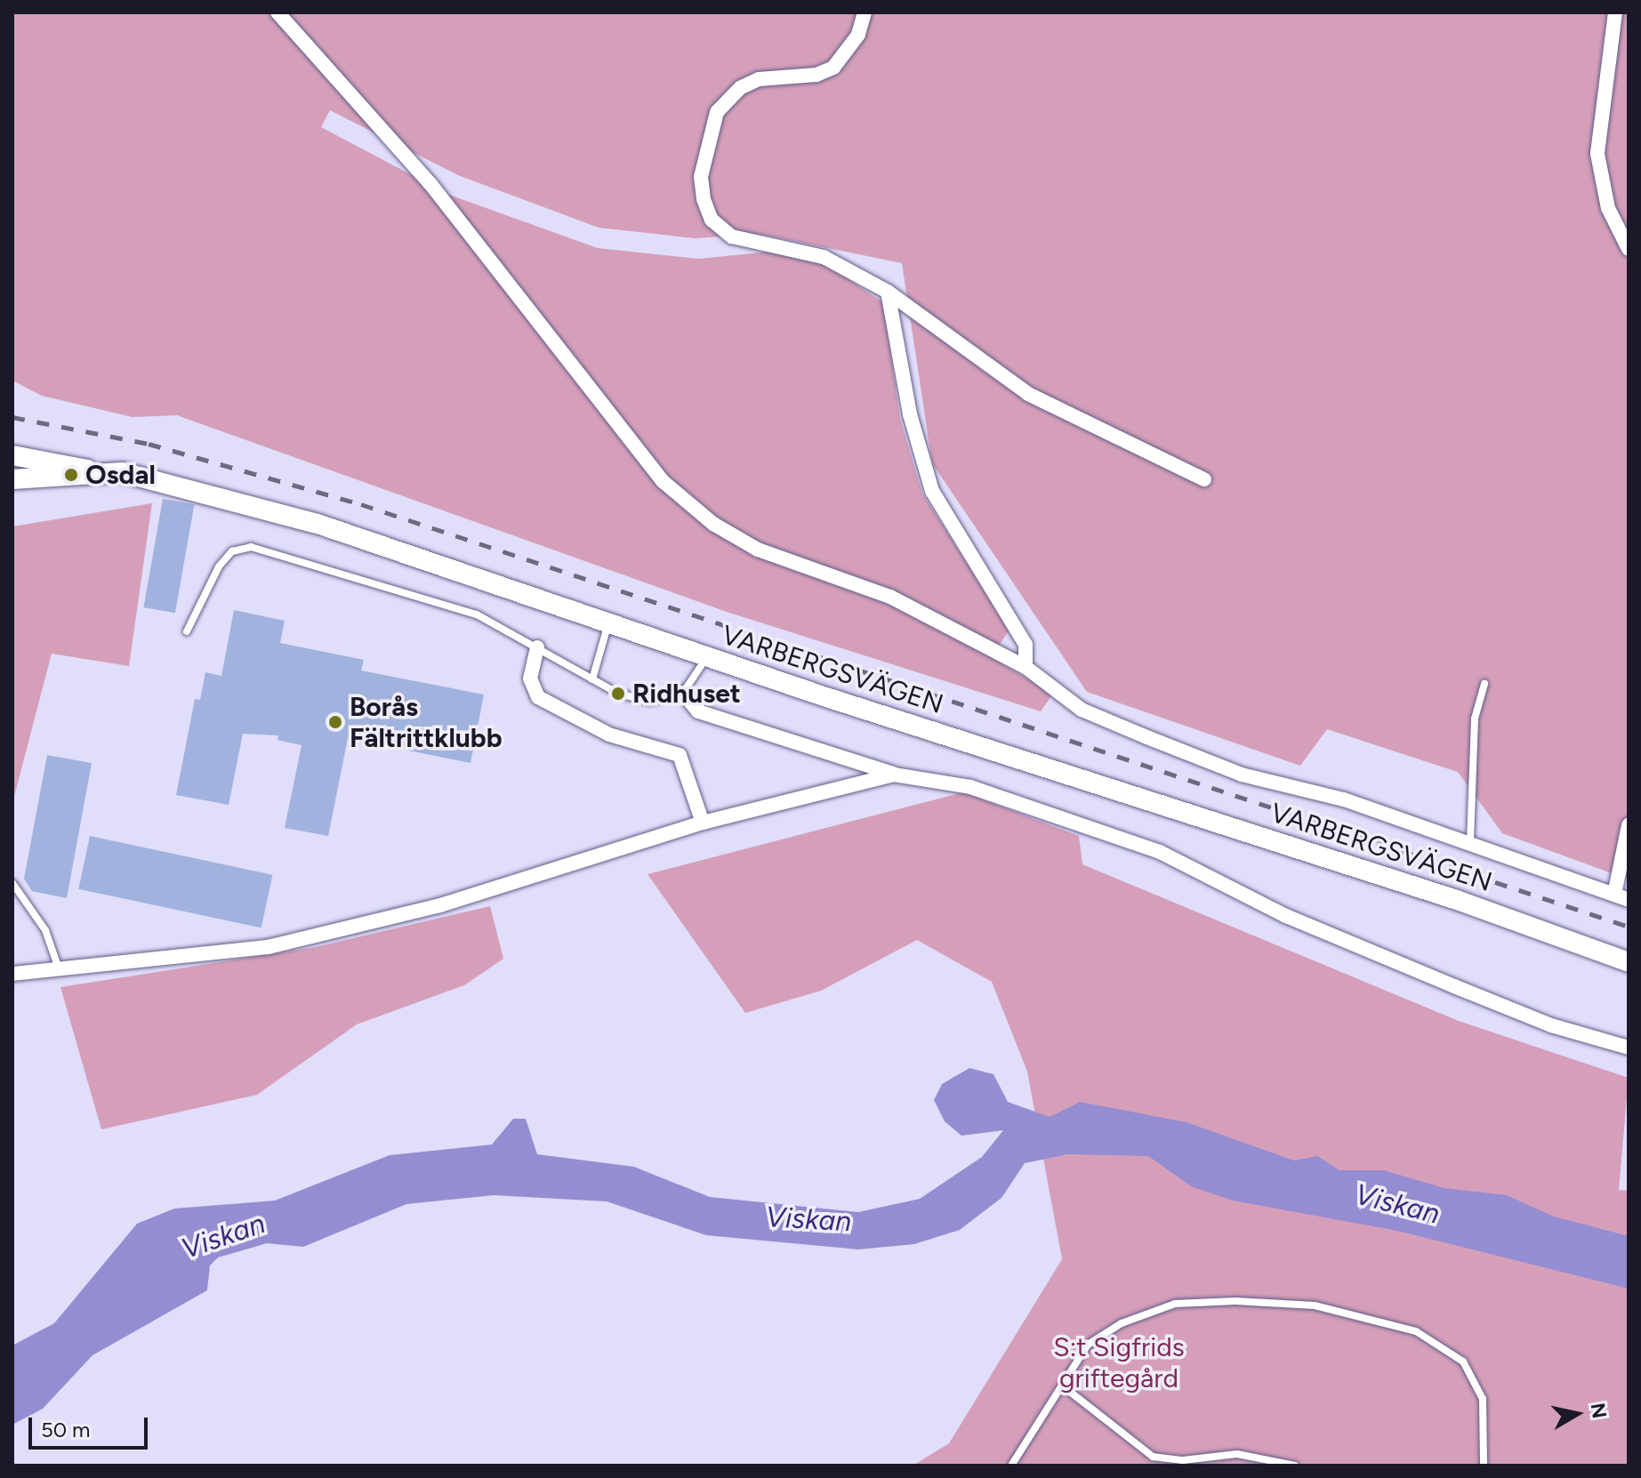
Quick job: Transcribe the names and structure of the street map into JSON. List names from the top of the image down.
{
  "streets": {
    "main road": ["VARBERGSVÄGEN"]
  },
  "water": ["Viskan"],
  "parks": ["S:t Sigfrids griftegård"],
  "places": ["Osdal", "Ridhuset", "Borås Fältrittklubb"],
  "scale_bar": "50 m",
  "north": "right"
}
